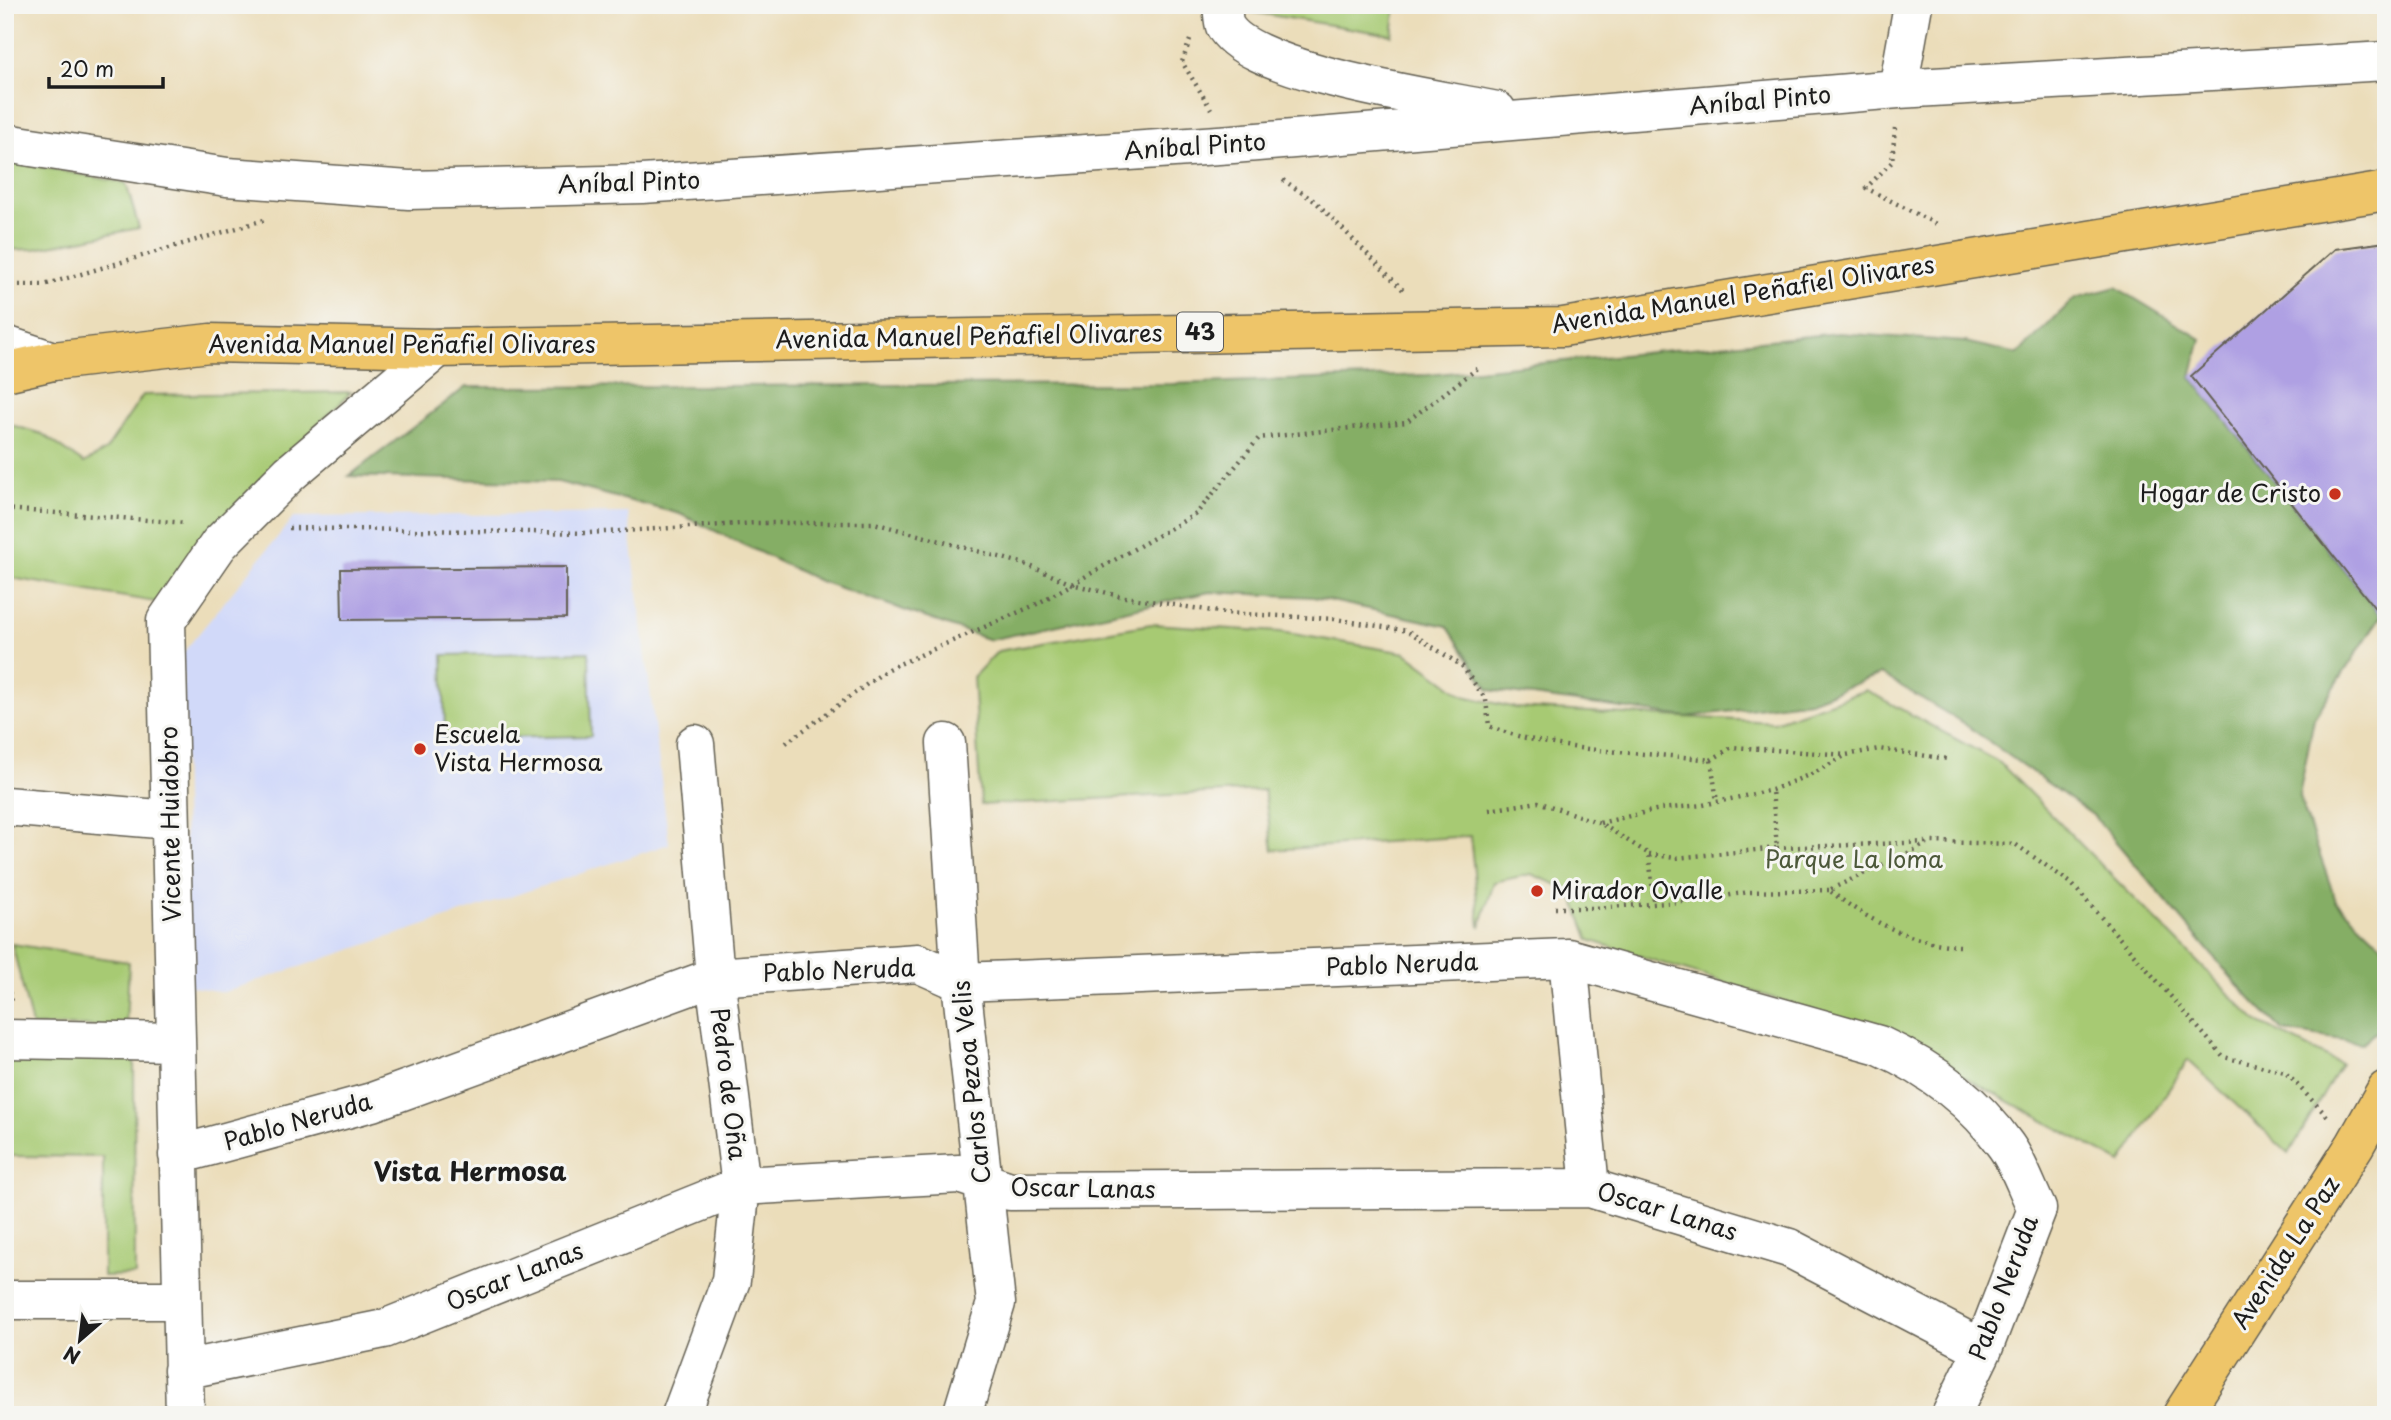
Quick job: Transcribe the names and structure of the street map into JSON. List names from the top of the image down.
{
  "streets": {
    "main road": ["Avenida Manuel Peñafiel Olivares", "43", "Avenida La Paz"],
    "street": [
      "Aníbal Pinto",
      "Vicente Huidobro",
      "Pablo Neruda",
      "Carlos Pezoa Velis",
      "Pedro de Oña",
      "Oscar Lanas"
    ]
  },
  "crossings": [
    ["Avenida Manuel Peñafiel Olivares", "Vicente Huidobro"],
    ["Vicente Huidobro", "Pablo Neruda"],
    ["Vicente Huidobro", "Oscar Lanas"],
    ["Pablo Neruda", "Carlos Pezoa Velis"],
    ["Pablo Neruda", "Pedro de Oña"],
    ["Pablo Neruda", "Oscar Lanas"],
    ["Carlos Pezoa Velis", "Oscar Lanas"],
    ["Pedro de Oña", "Oscar Lanas"]
  ],
  "districts": ["Vista Hermosa"],
  "parks": ["Parque La loma"],
  "places": ["Hogar de Cristo", "Escuela Vista Hermosa", "Mirador Ovalle"],
  "scale_bar": "20 m",
  "north": "bottom left"
}
